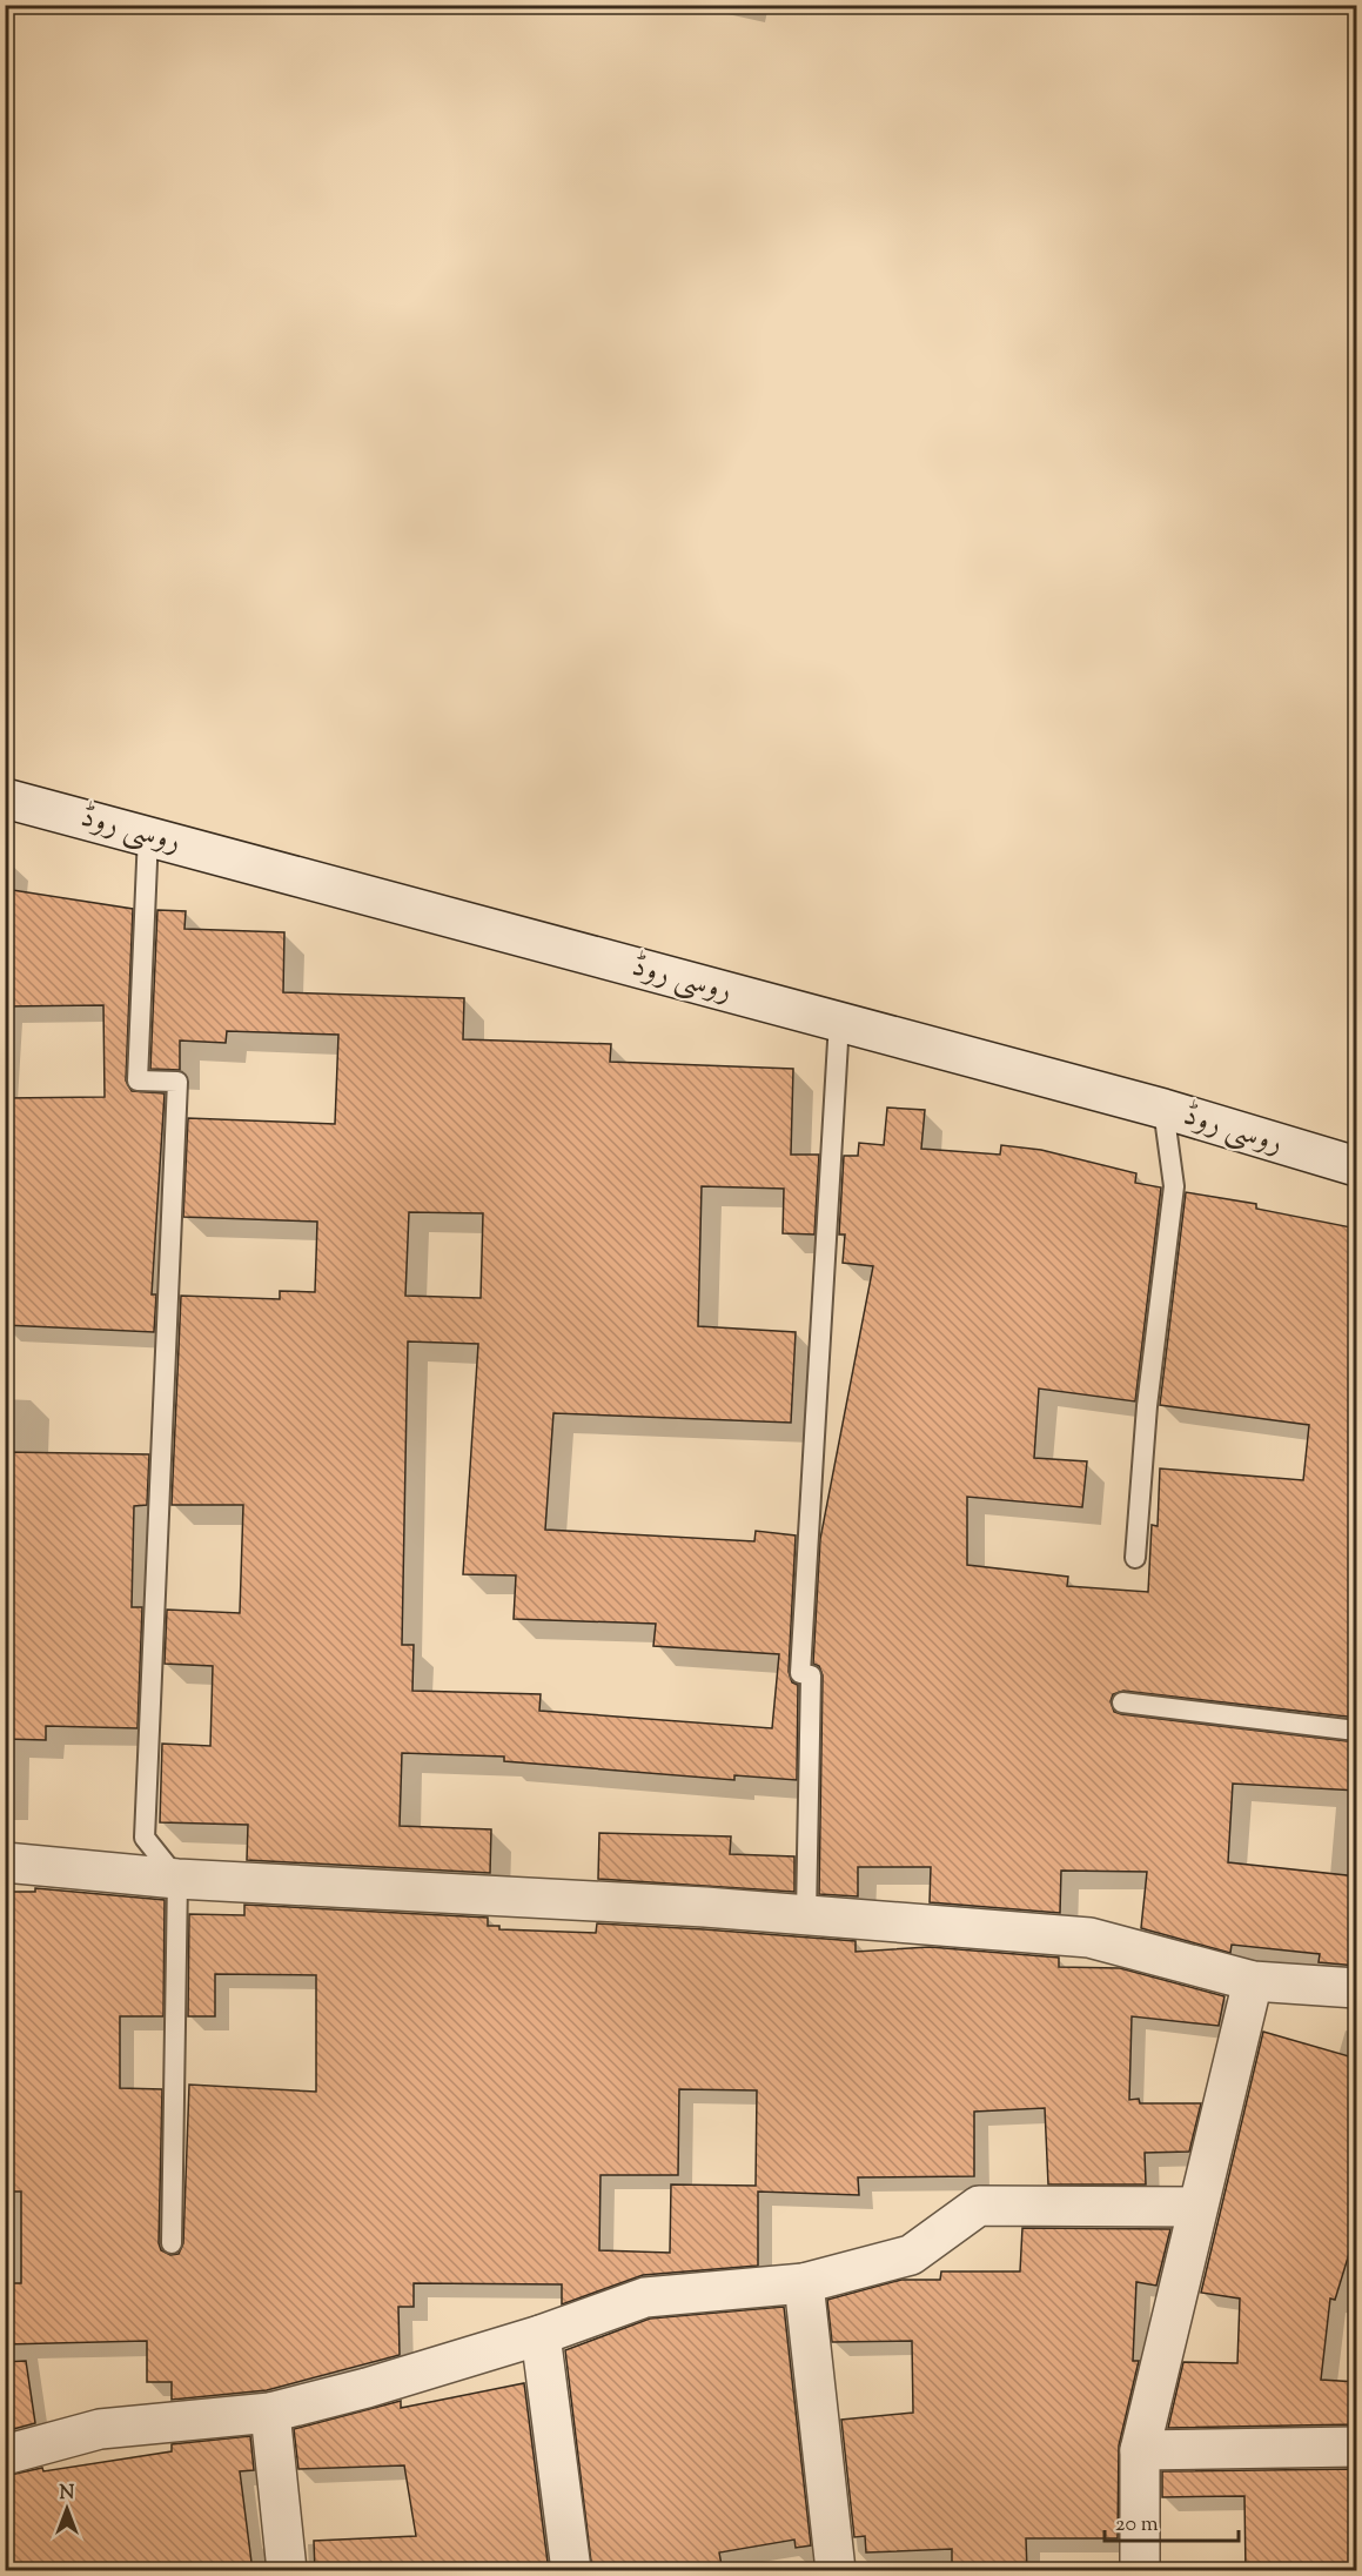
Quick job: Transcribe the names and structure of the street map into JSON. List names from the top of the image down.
{
  "streets": {
    "street": ["روسی روڈ"]
  },
  "scale_bar": "20 m",
  "north": "top"
}
